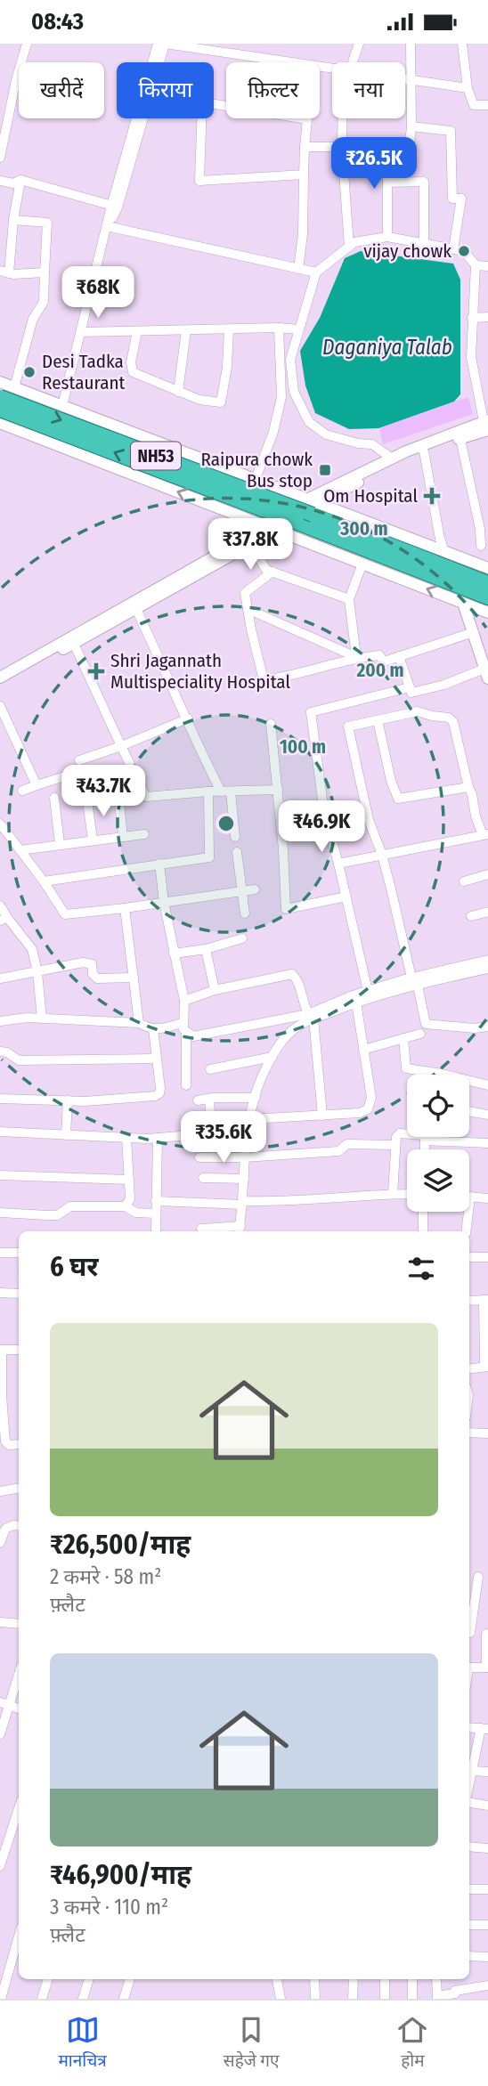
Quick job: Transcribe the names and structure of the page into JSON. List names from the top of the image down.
{
  "streets": {
    "highway": ["NH53"]
  },
  "water": ["Daganiya Talab"],
  "places": {
    "other": ["vijay chowk", "Desi Tadka Restaurant"],
    "transit": ["Raipura chowk Bus stop"],
    "health": ["Om Hospital", "Shri Jagannath Multispeciality Hospital"]
  },
  "page": {
    "status": "08:43",
    "chip": [
      "खरीदें",
      "किराया",
      "फ़िल्टर",
      "नया"
    ],
    "price": [
      "₹26.5K",
      "₹68K",
      "₹37.8K",
      "₹43.7K",
      "₹46.9K",
      "₹35.6K"
    ],
    "heading": "6 घर",
    "list": [
      {
        "name": "₹26,500/माह",
        "note": "2 कमरे · 58 m² · फ़्लैट"
      },
      {
        "name": "₹46,900/माह",
        "note": "3 कमरे · 110 m² · फ़्लैट"
      }
    ],
    "tabs": ["मानचित्र", "सहेजे गए", "होम"]
  },
  "rings": ["300 m", "200 m", "100 m"]
}
